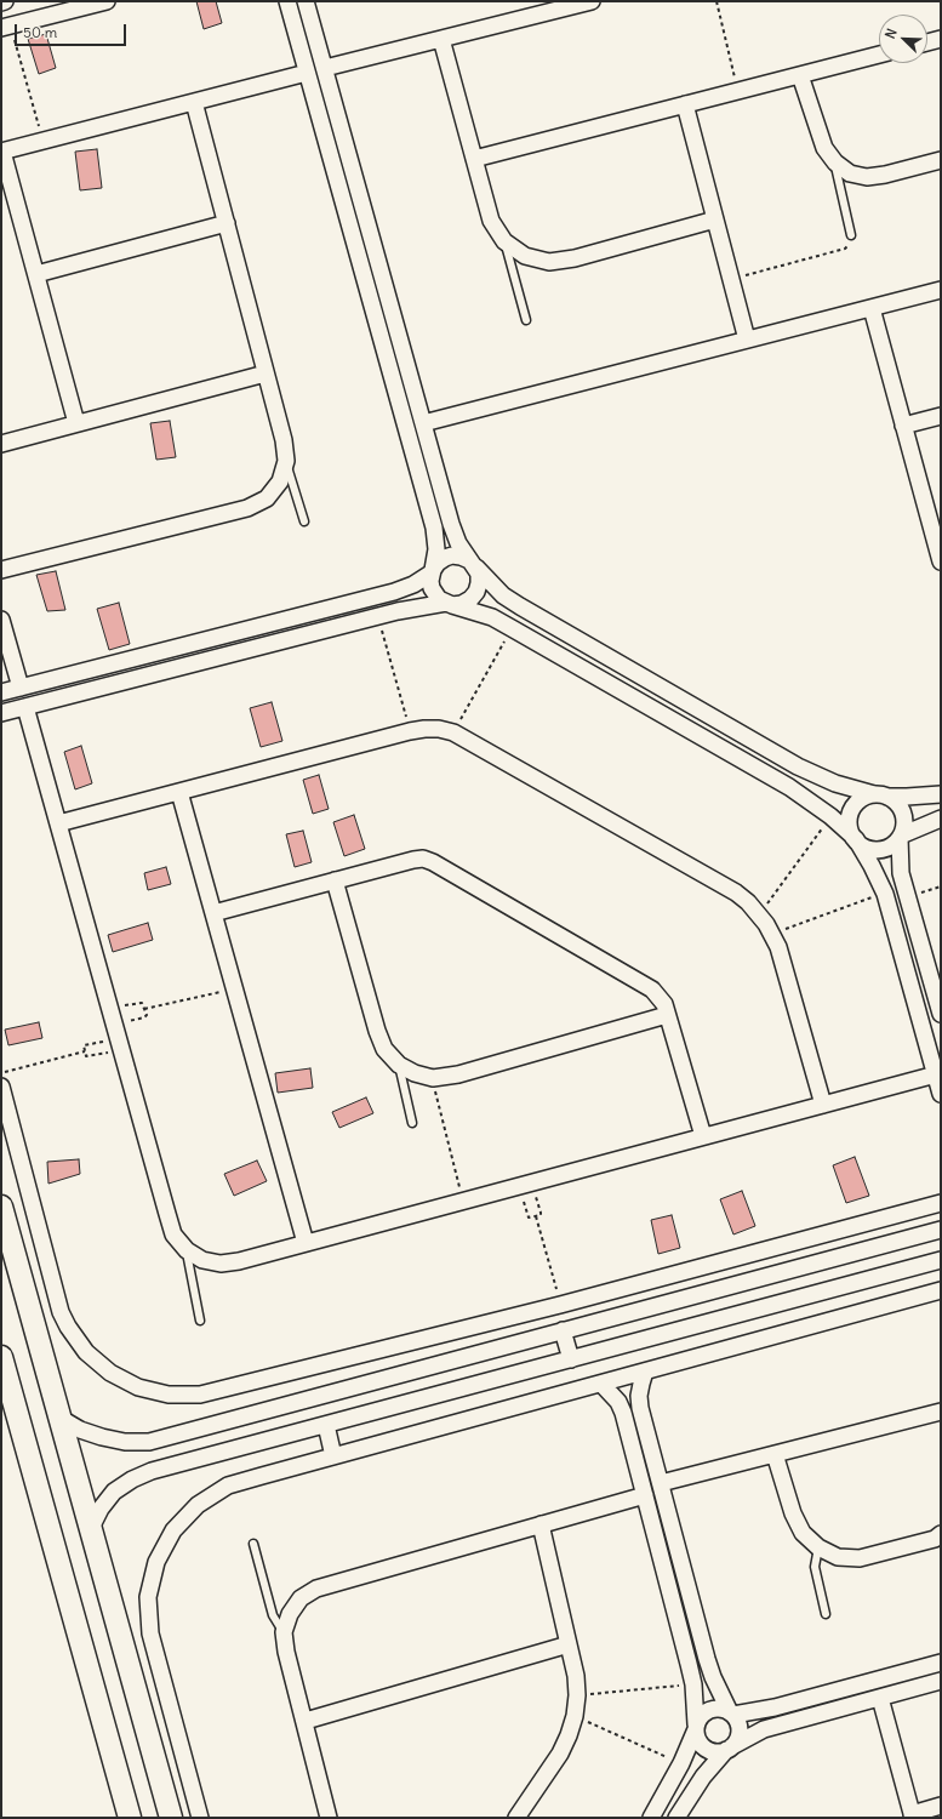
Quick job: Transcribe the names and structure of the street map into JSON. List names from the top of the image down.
{
  "scale_bar": "50 m",
  "north": "top left"
}
